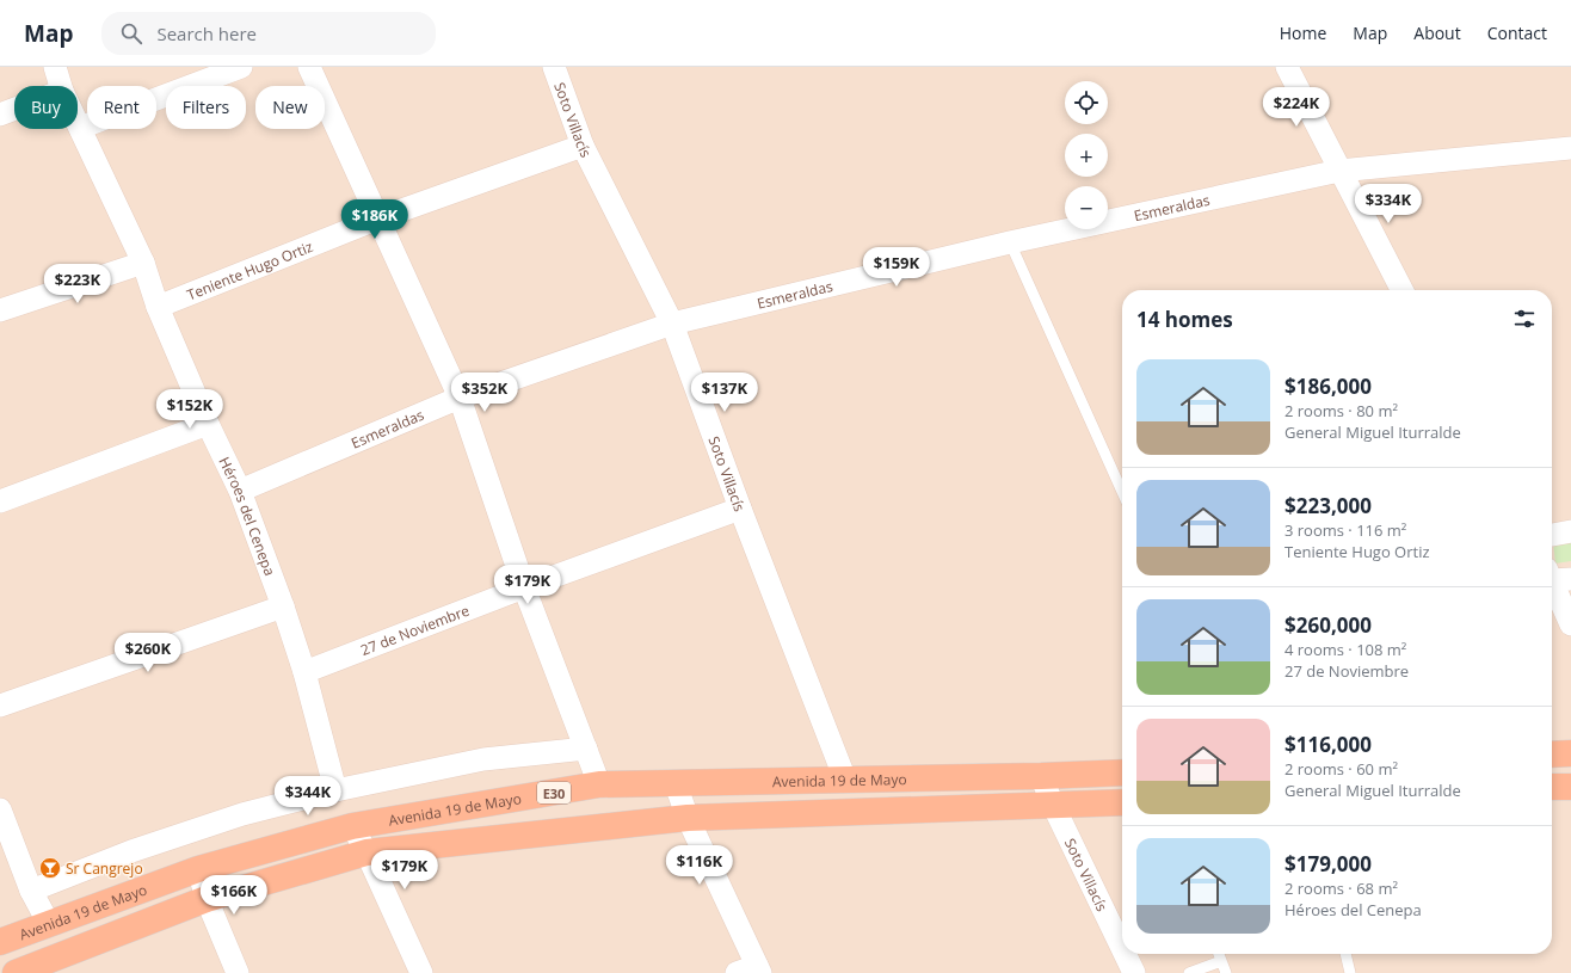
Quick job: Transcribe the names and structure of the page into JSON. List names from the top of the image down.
{
  "streets": {
    "highway": ["Avenida 19 de Mayo", "E30"],
    "street": [
      "Soto Villacís",
      "Esmeraldas",
      "Teniente Hugo Ortiz",
      "Héroes del Cenepa",
      "27 de Noviembre"
    ]
  },
  "crossings": [
    ["Soto Villacís", "Esmeraldas"],
    ["Soto Villacís", "Teniente Hugo Ortiz"],
    ["Soto Villacís", "27 de Noviembre"],
    ["Soto Villacís", "Avenida 19 de Mayo"],
    ["Esmeraldas", "Héroes del Cenepa"],
    ["Teniente Hugo Ortiz", "Héroes del Cenepa"],
    ["Héroes del Cenepa", "27 de Noviembre"]
  ],
  "places": {
    "bar": ["Sr Cangrejo"]
  },
  "page": {
    "header": "Map",
    "search": "Search here",
    "nav": [
      "Home",
      "Map",
      "About",
      "Contact"
    ],
    "map_buttons": ["+", "−"],
    "chip": [
      "Buy",
      "Rent",
      "Filters",
      "New"
    ],
    "price": [
      "$224K",
      "$334K",
      "$186K",
      "$159K",
      "$223K",
      "$352K",
      "$137K",
      "$152K",
      "$179K",
      "$260K",
      "$344K",
      "$116K",
      "$179K",
      "$166K"
    ],
    "heading": "14 homes",
    "list": [
      {
        "name": "$186,000",
        "note": "2 rooms · 80 m² · General Miguel Iturralde"
      },
      {
        "name": "$223,000",
        "note": "3 rooms · 116 m² · Teniente Hugo Ortiz"
      },
      {
        "name": "$260,000",
        "note": "4 rooms · 108 m² · 27 de Noviembre"
      },
      {
        "name": "$116,000",
        "note": "2 rooms · 60 m² · General Miguel Iturralde"
      },
      {
        "name": "$179,000",
        "note": "2 rooms · 68 m² · Héroes del Cenepa"
      }
    ]
  }
}
